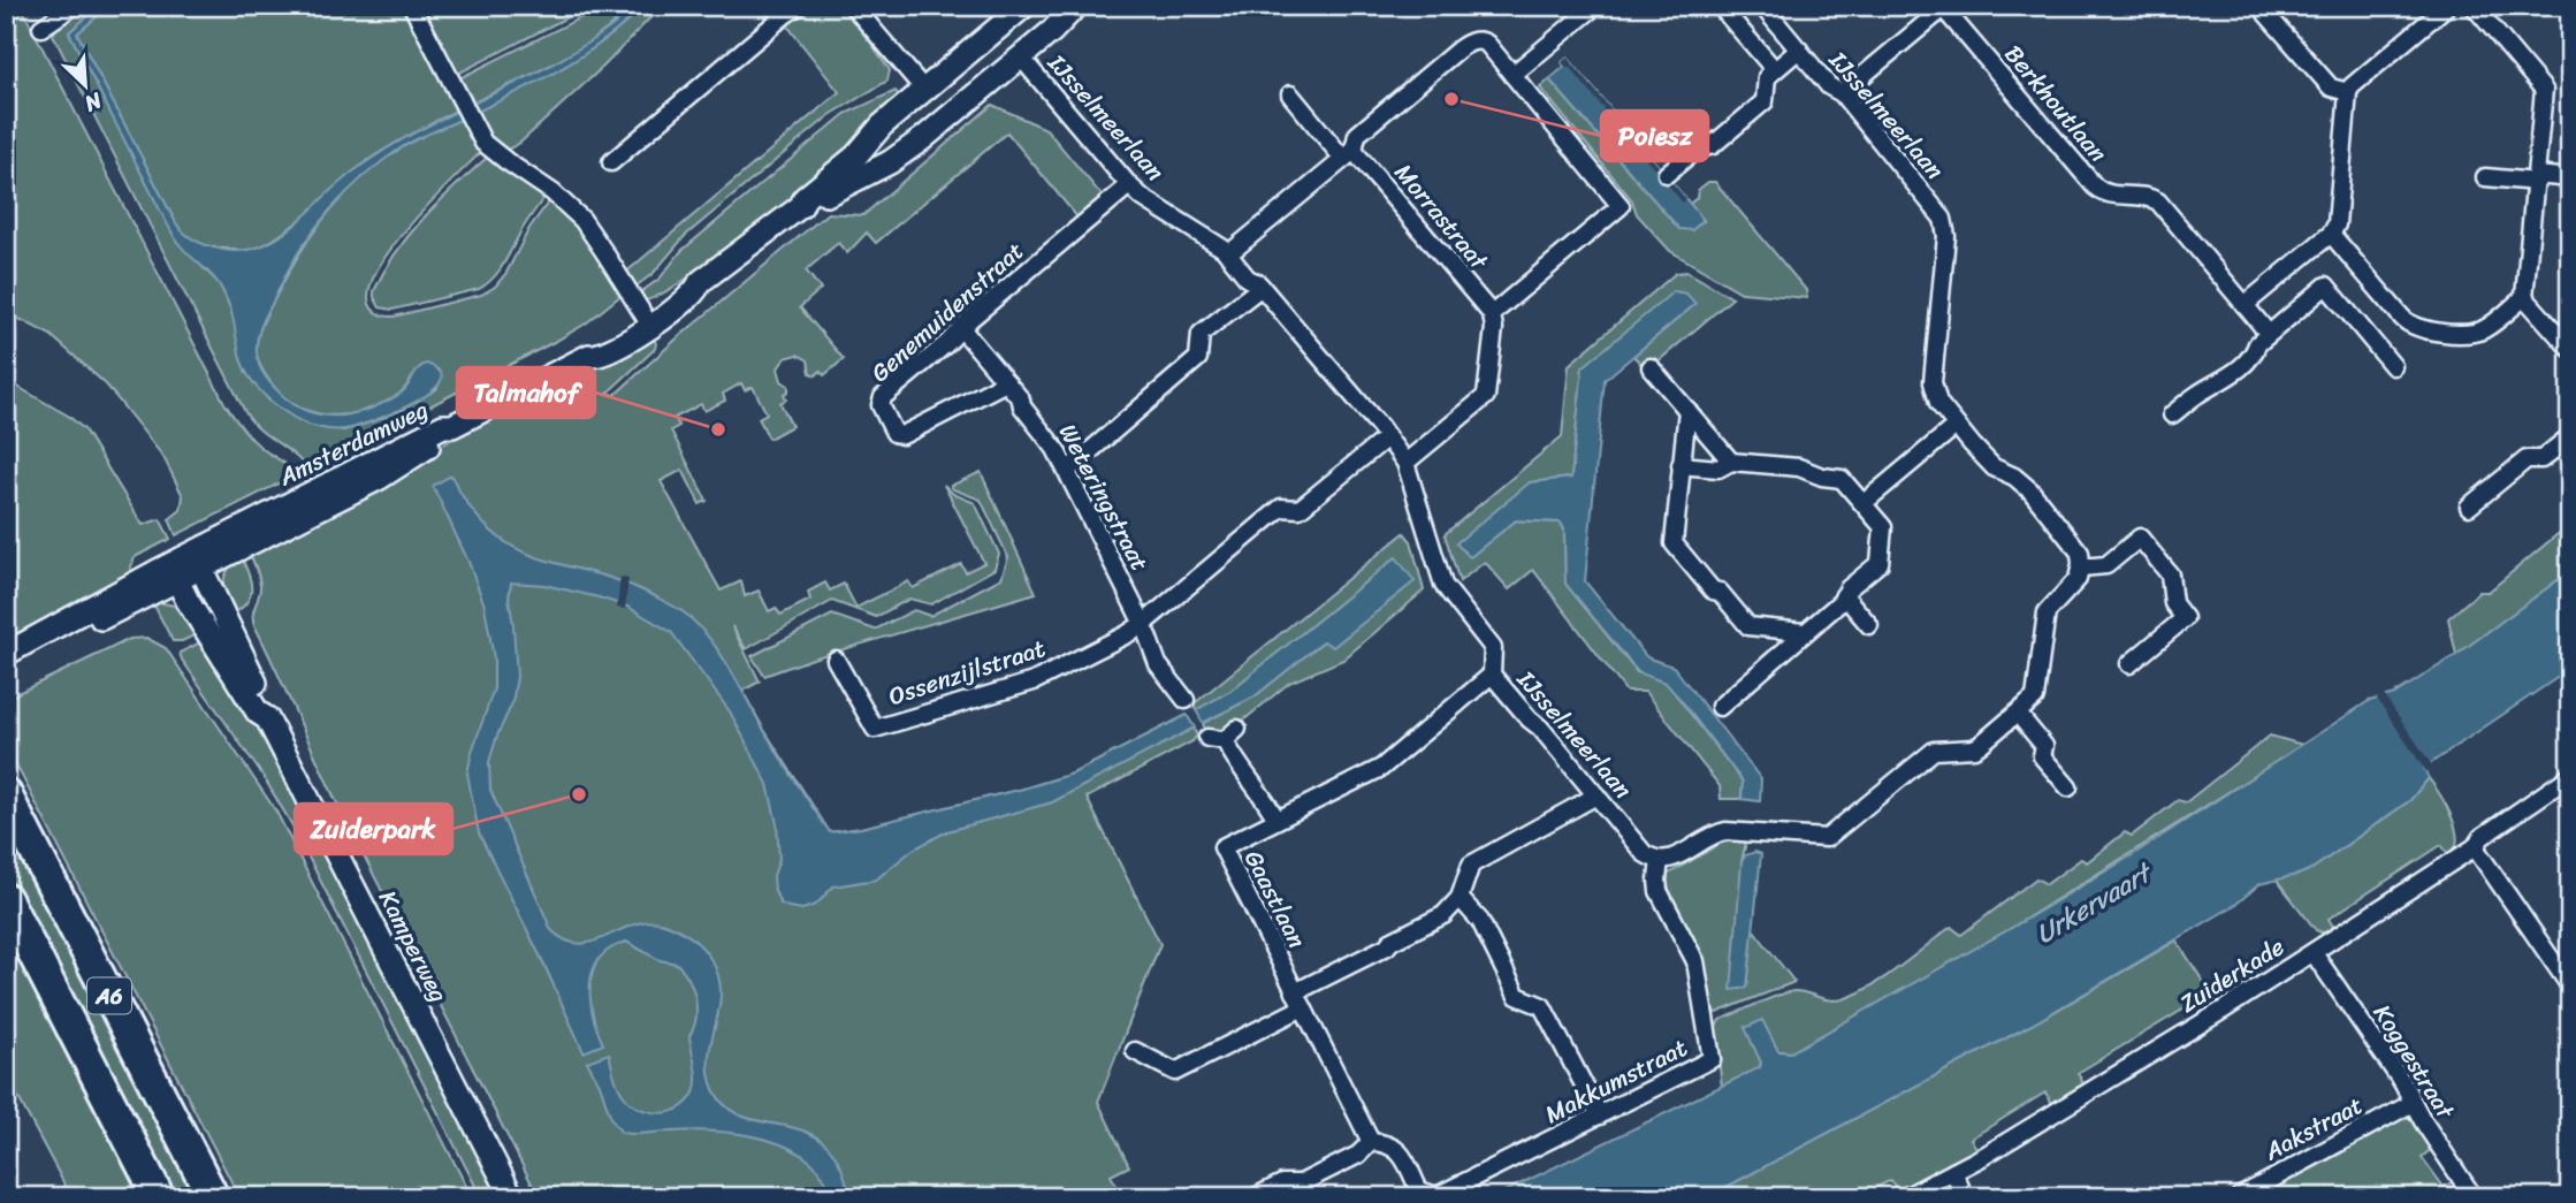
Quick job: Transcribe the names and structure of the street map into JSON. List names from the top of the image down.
{
  "streets": {
    "highway": ["A6"],
    "main road": ["Amsterdamweg", "Kamperweg"],
    "street": [
      "Berkhoutlaan",
      "IJsselmeerlaan",
      "Morrastraat",
      "Genemuidenstraat",
      "Weteringstraat",
      "Ossenzijlstraat",
      "Gaastlaan",
      "Zuiderkade",
      "Koggestraat",
      "Makkumstraat",
      "Aakstraat"
    ]
  },
  "crossings": [
    ["IJsselmeerlaan", "Genemuidenstraat"],
    ["IJsselmeerlaan", "Amsterdamweg"],
    ["IJsselmeerlaan", "Gaastlaan"],
    ["IJsselmeerlaan", "Makkumstraat"],
    ["Genemuidenstraat", "Weteringstraat"],
    ["Amsterdamweg", "Kamperweg"],
    ["Weteringstraat", "Ossenzijlstraat"],
    ["Gaastlaan", "Makkumstraat"],
    ["Zuiderkade", "Koggestraat"],
    ["Koggestraat", "Aakstraat"]
  ],
  "water": ["Urkervaart"],
  "places": ["Poiesz", "Talmahof", "Zuiderpark"],
  "north": "bottom right"
}
